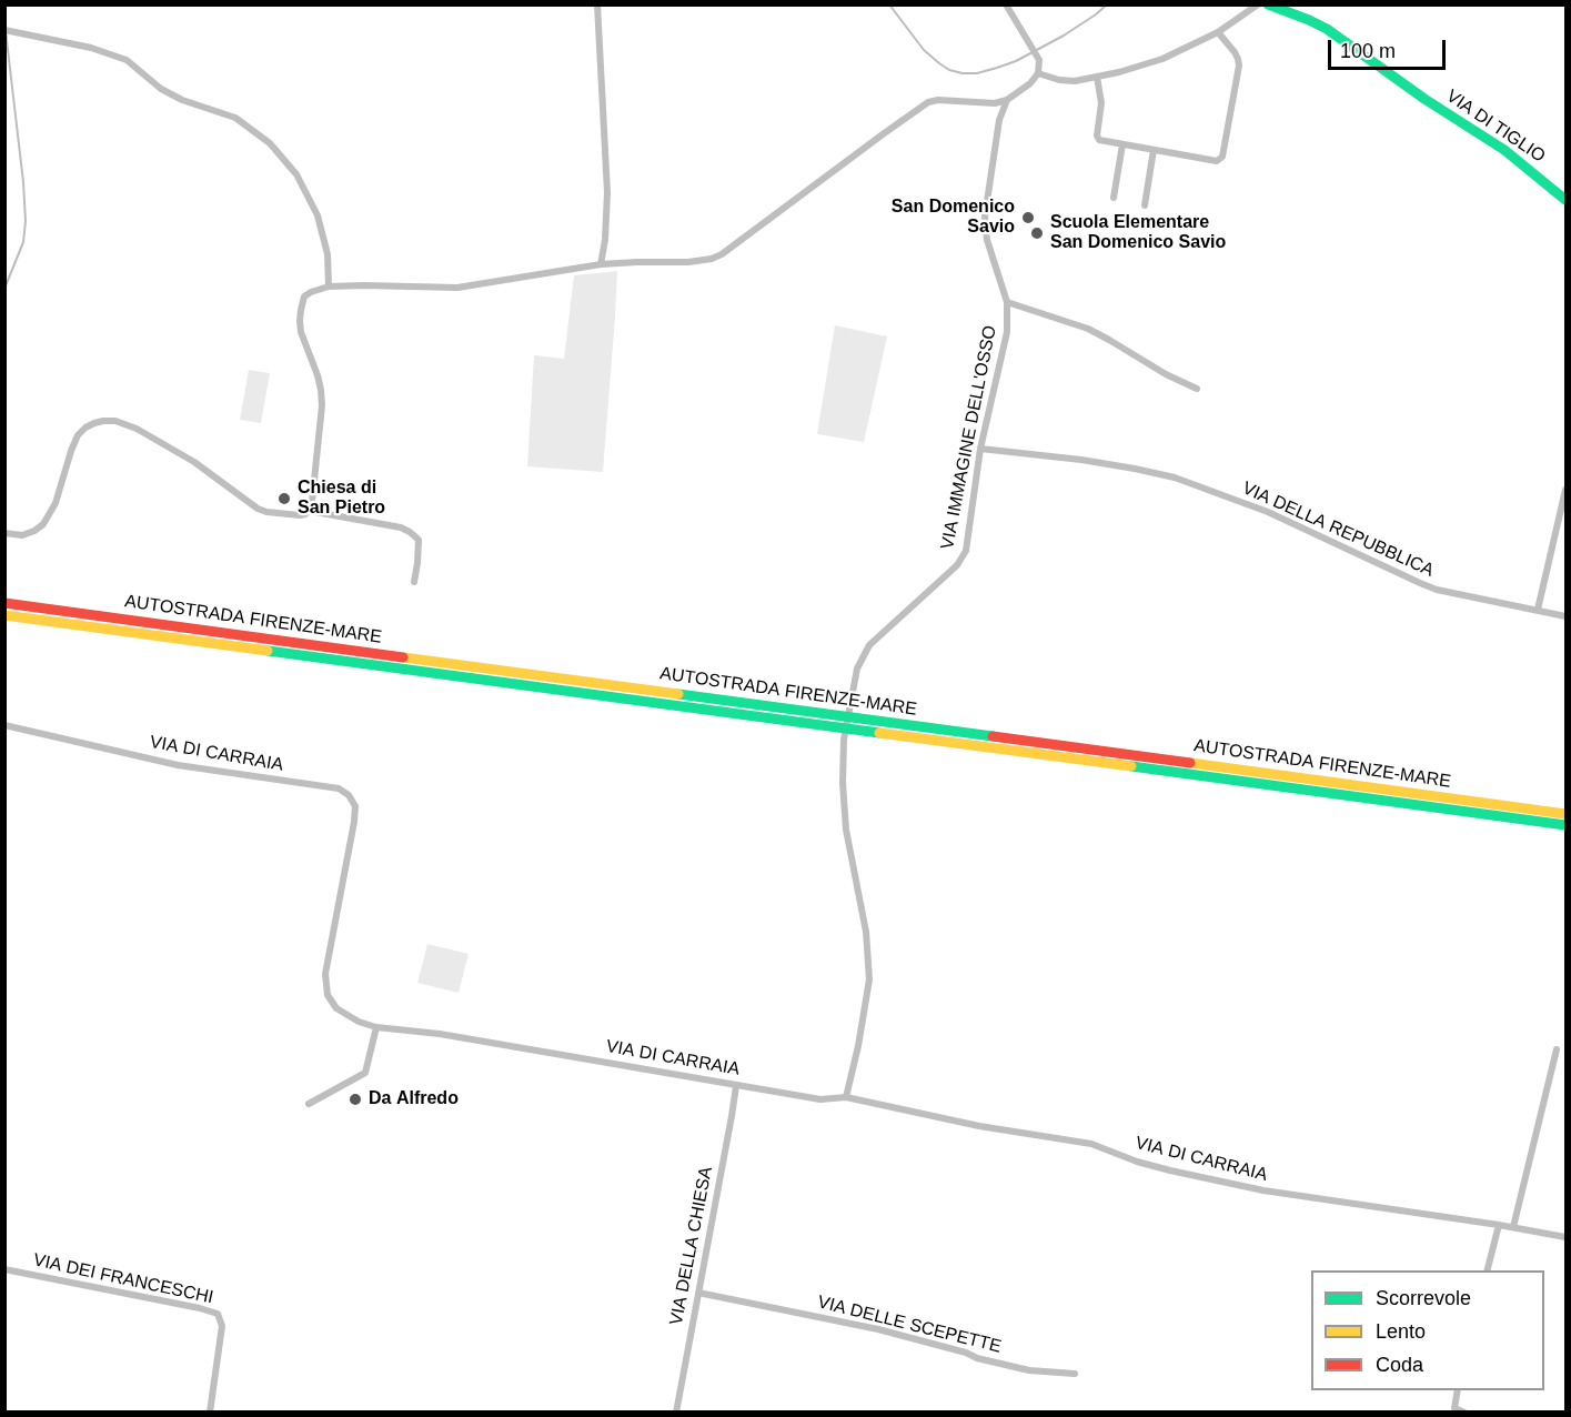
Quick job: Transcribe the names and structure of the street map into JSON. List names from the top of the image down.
{
  "streets": {
    "main road": ["VIA DI TIGLIO", "AUTOSTRADA FIRENZE-MARE"],
    "street": [
      "VIA IMMAGINE DELL'OSSO",
      "VIA DELLA REPUBBLICA",
      "VIA DI CARRAIA",
      "VIA DELLA CHIESA",
      "VIA DEI FRANCESCHI",
      "VIA DELLE SCEPETTE"
    ]
  },
  "crossings": [
    ["VIA IMMAGINE DELL'OSSO", "VIA DELLA REPUBBLICA"],
    ["VIA IMMAGINE DELL'OSSO", "VIA DI CARRAIA"],
    ["VIA DI CARRAIA", "VIA DELLA CHIESA"],
    ["VIA DELLA CHIESA", "VIA DELLE SCEPETTE"]
  ],
  "places": [
    "San Domenico Savio",
    "Scuola Elementare San Domenico Savio",
    "Chiesa di San Pietro",
    "Da Alfredo"
  ],
  "legend": ["Scorrevole", "Lento", "Coda"],
  "scale_bar": "100 m"
}
